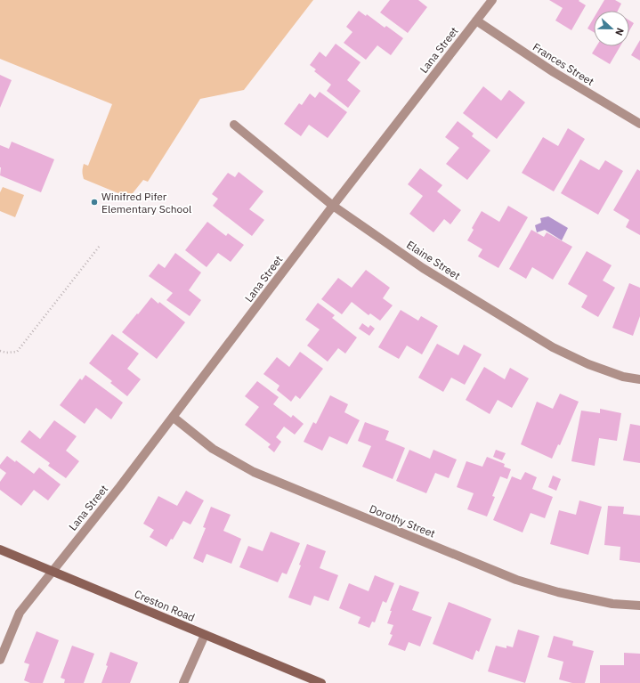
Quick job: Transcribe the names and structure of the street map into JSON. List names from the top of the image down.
{
  "streets": {
    "main road": ["Creston Road"],
    "street": [
      "Lana Street",
      "Frances Street",
      "Elaine Street",
      "Dorothy Street"
    ]
  },
  "crossings": [
    ["Lana Street", "Frances Street"],
    ["Lana Street", "Elaine Street"],
    ["Lana Street", "Dorothy Street"],
    ["Lana Street", "Creston Road"]
  ],
  "places": ["Winifred Pifer Elementary School"],
  "north": "right"
}
